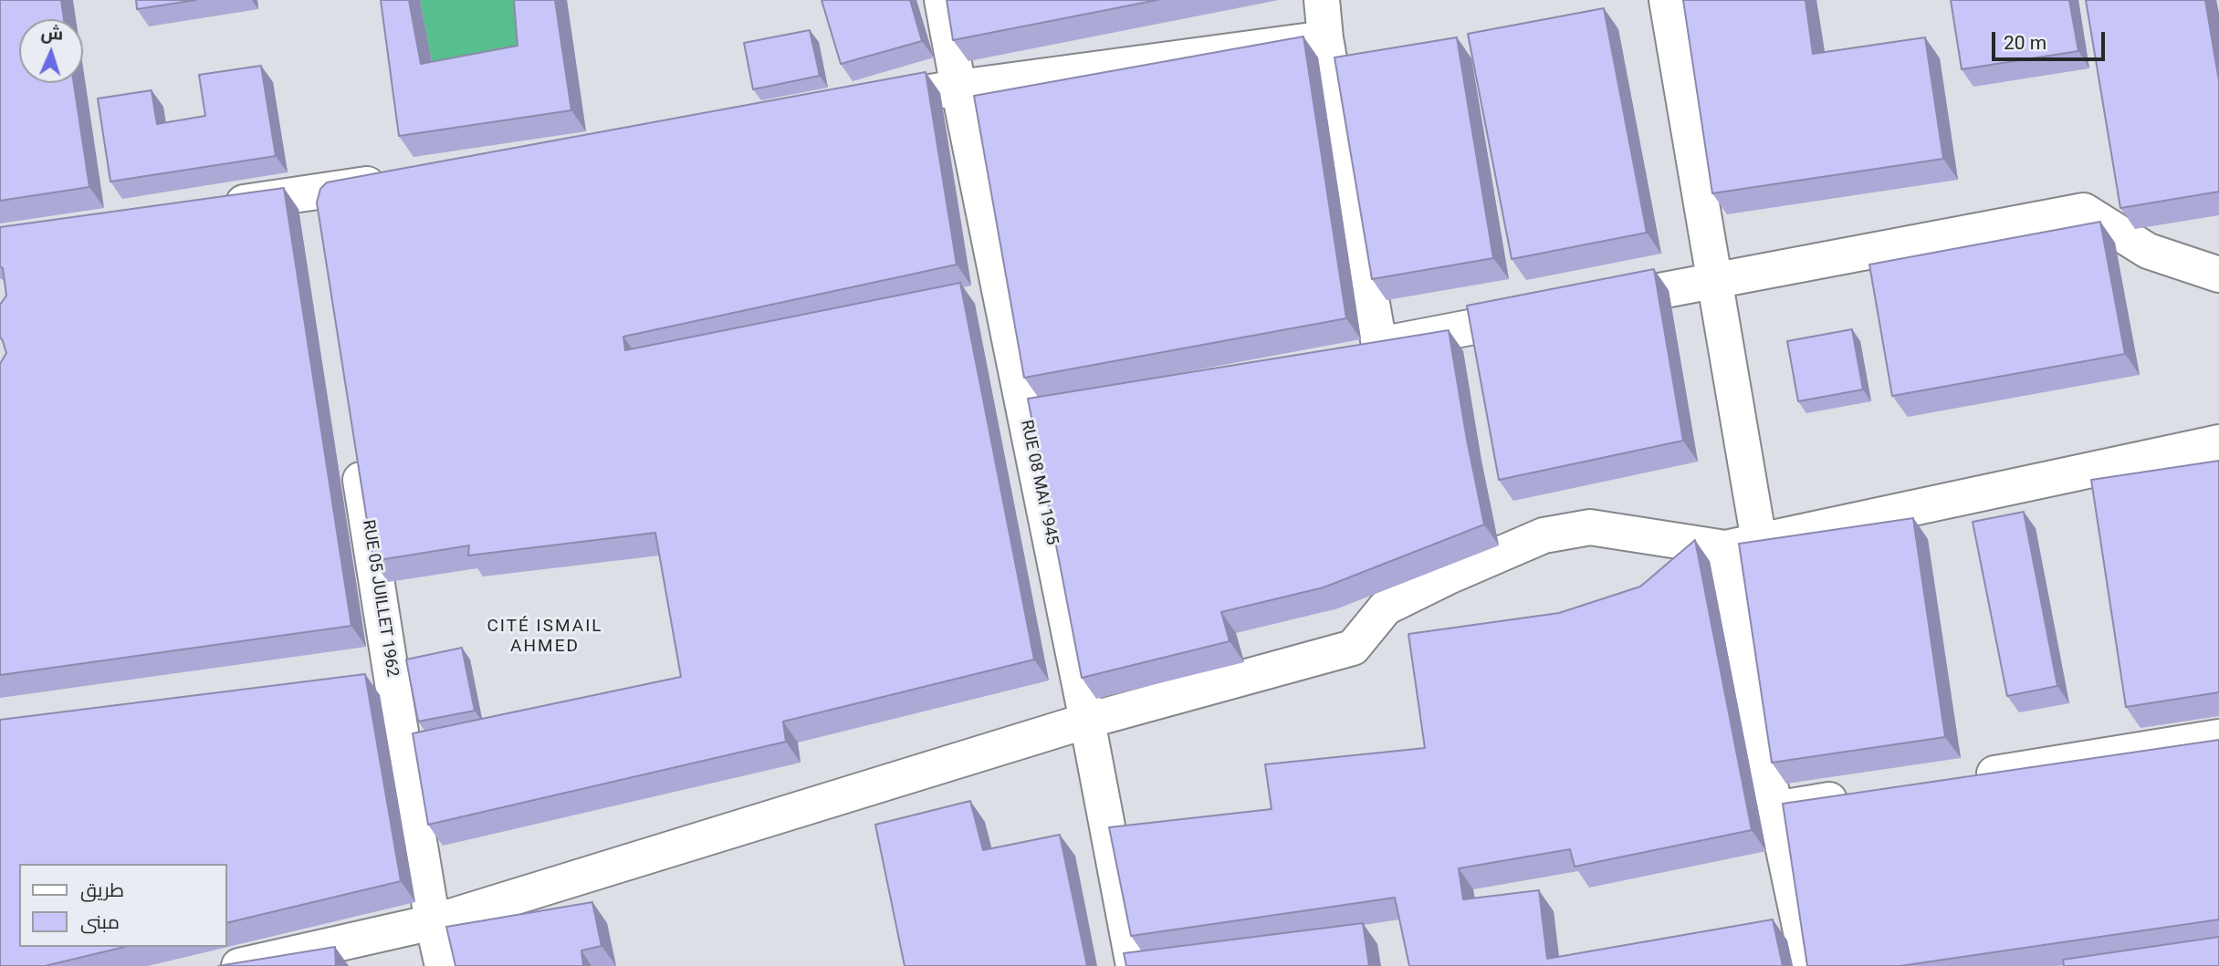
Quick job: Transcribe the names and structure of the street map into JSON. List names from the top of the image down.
{
  "streets": {
    "street": ["RUE 08 MAI 1945", "RUE 05 JUILLET 1962"]
  },
  "districts": ["CITÉ ISMAIL AHMED"],
  "legend": ["طريق", "مبنى"],
  "scale_bar": "20 m",
  "north": "top"
}
